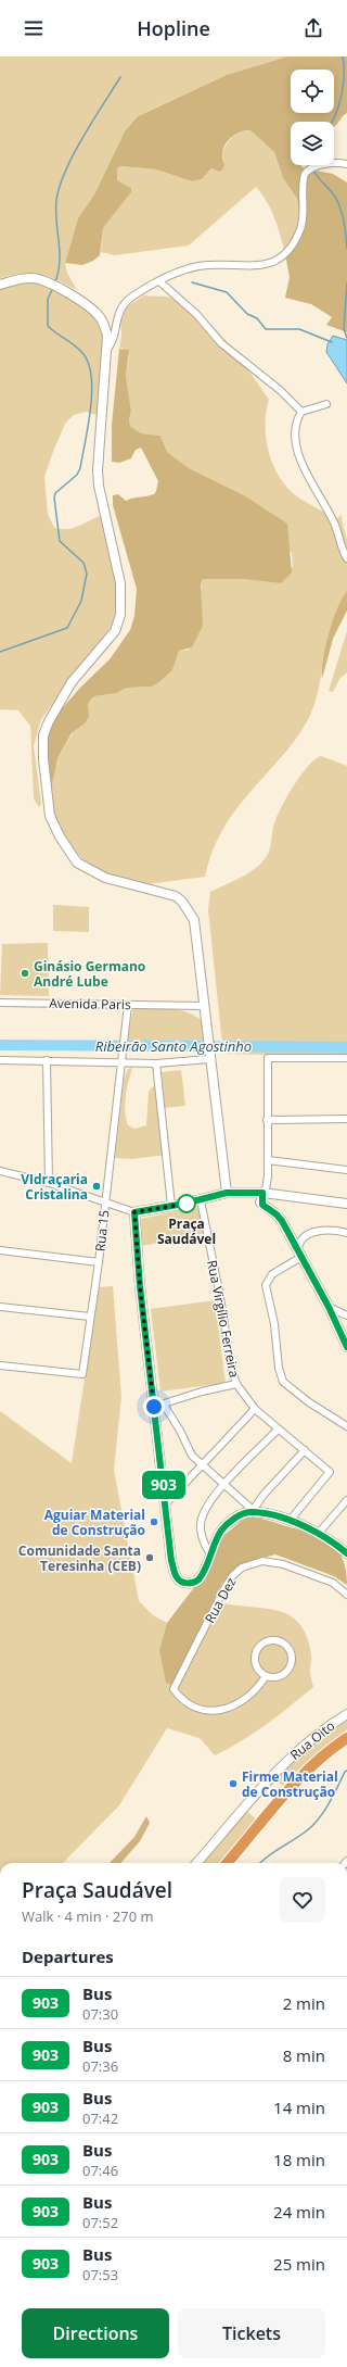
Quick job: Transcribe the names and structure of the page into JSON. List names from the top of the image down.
{
  "streets": {
    "street": [
      "Avenida Paris",
      "Rua 15",
      "Rua Virgílio Ferreira",
      "Rua Dez",
      "Rua Oito"
    ]
  },
  "crossings": [
    ["Avenida Paris", "Rua 15"]
  ],
  "water": ["Ribeirão Santo Agostinho"],
  "places": [
    "Ginásio Germano André Lube",
    "VIdraçaria Cristalina",
    "Praça Saudável",
    "Aguiar Material de Construção",
    "Comunidade Santa Teresinha (CEB)",
    "Firme Material de Construção"
  ],
  "lines": ["bus line 903"],
  "page": {
    "header": "Hopline",
    "on_map": "903",
    "heading": [
      ["Praça Saudável", "Walk · 4 min · 270 m"],
      "Departures"
    ],
    "list": [
      {
        "mark": "903",
        "name": "Bus",
        "note": "07:30",
        "value": "2 min"
      },
      {
        "mark": "903",
        "name": "Bus",
        "note": "07:36",
        "value": "8 min"
      },
      {
        "mark": "903",
        "name": "Bus",
        "note": "07:42",
        "value": "14 min"
      },
      {
        "mark": "903",
        "name": "Bus",
        "note": "07:46",
        "value": "18 min"
      },
      {
        "mark": "903",
        "name": "Bus",
        "note": "07:52",
        "value": "24 min"
      },
      {
        "mark": "903",
        "name": "Bus",
        "note": "07:53",
        "value": "25 min"
      }
    ],
    "buttons": ["Directions", "Tickets"]
  }
}
